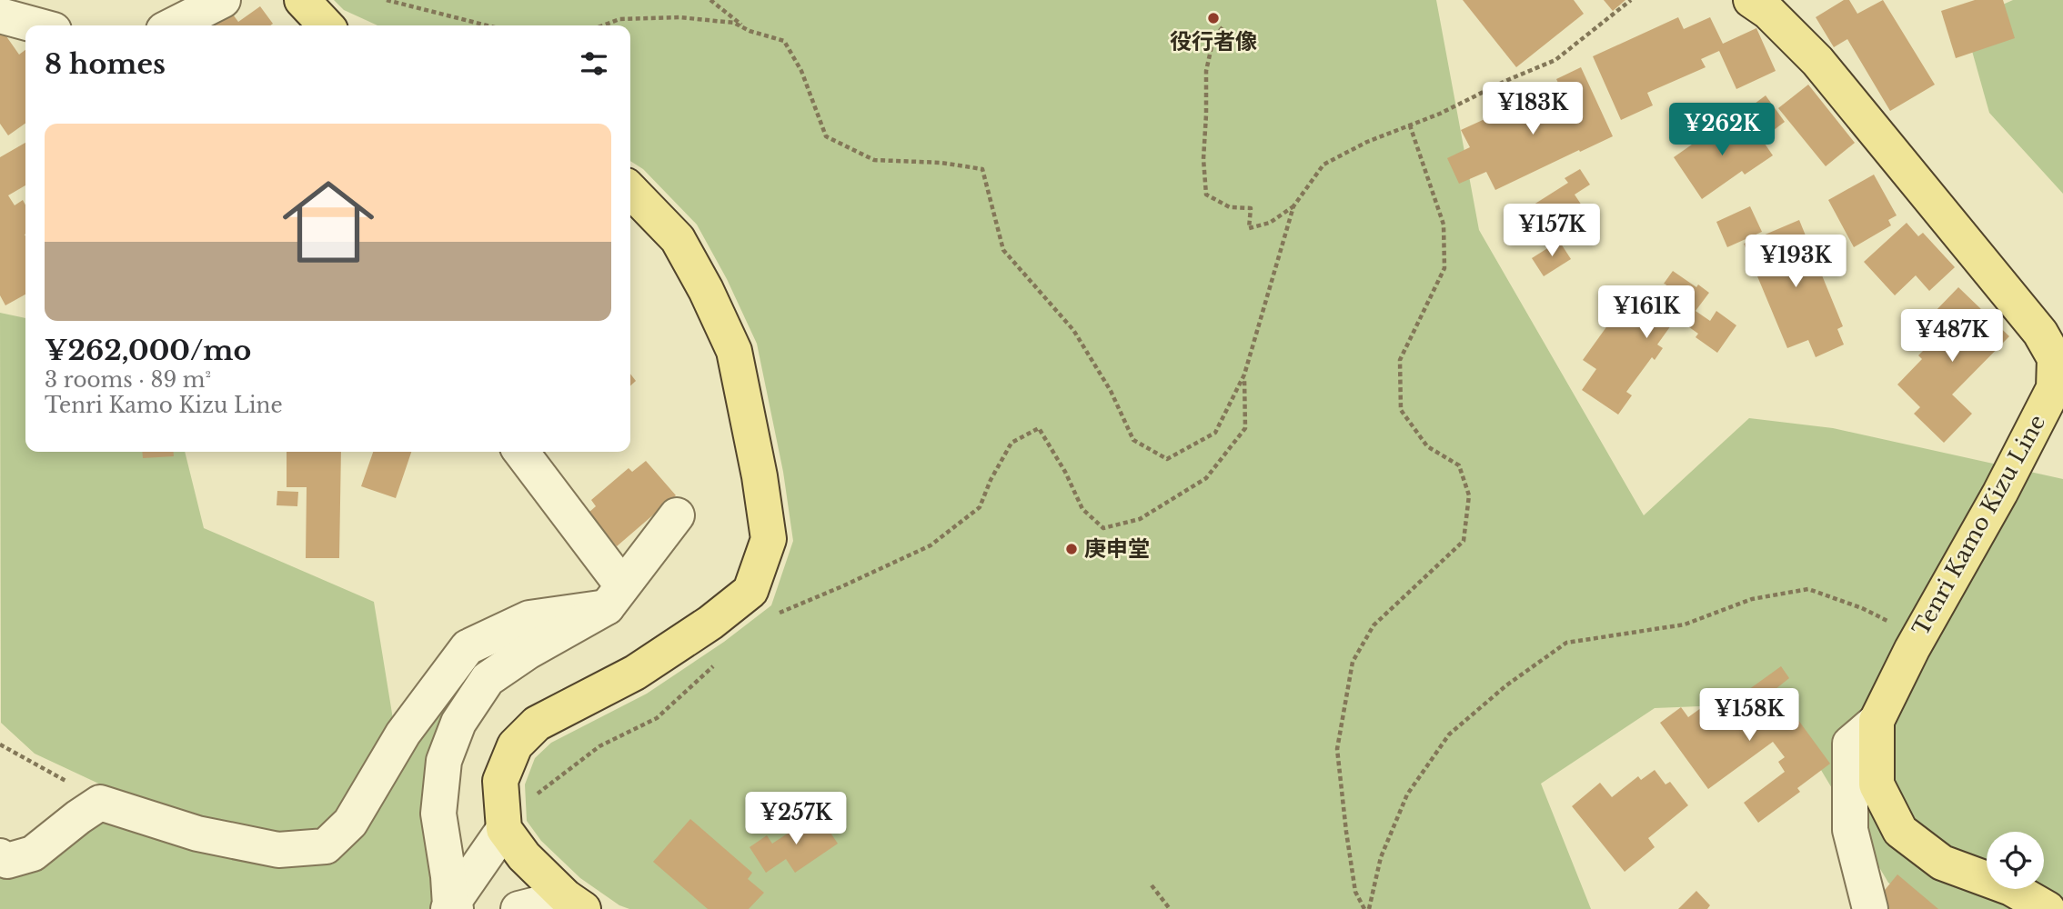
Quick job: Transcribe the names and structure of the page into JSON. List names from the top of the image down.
{
  "streets": {
    "main road": ["Tenri Kamo Kizu Line"]
  },
  "places": ["役行者像", "庚申堂"],
  "page": {
    "heading": "8 homes",
    "price": [
      "¥183K",
      "¥262K",
      "¥157K",
      "¥193K",
      "¥161K",
      "¥487K",
      "¥158K",
      "¥257K"
    ],
    "list": [
      {
        "name": "¥262,000/mo",
        "note": "3 rooms · 89 m² · Tenri Kamo Kizu Line"
      }
    ]
  }
}
